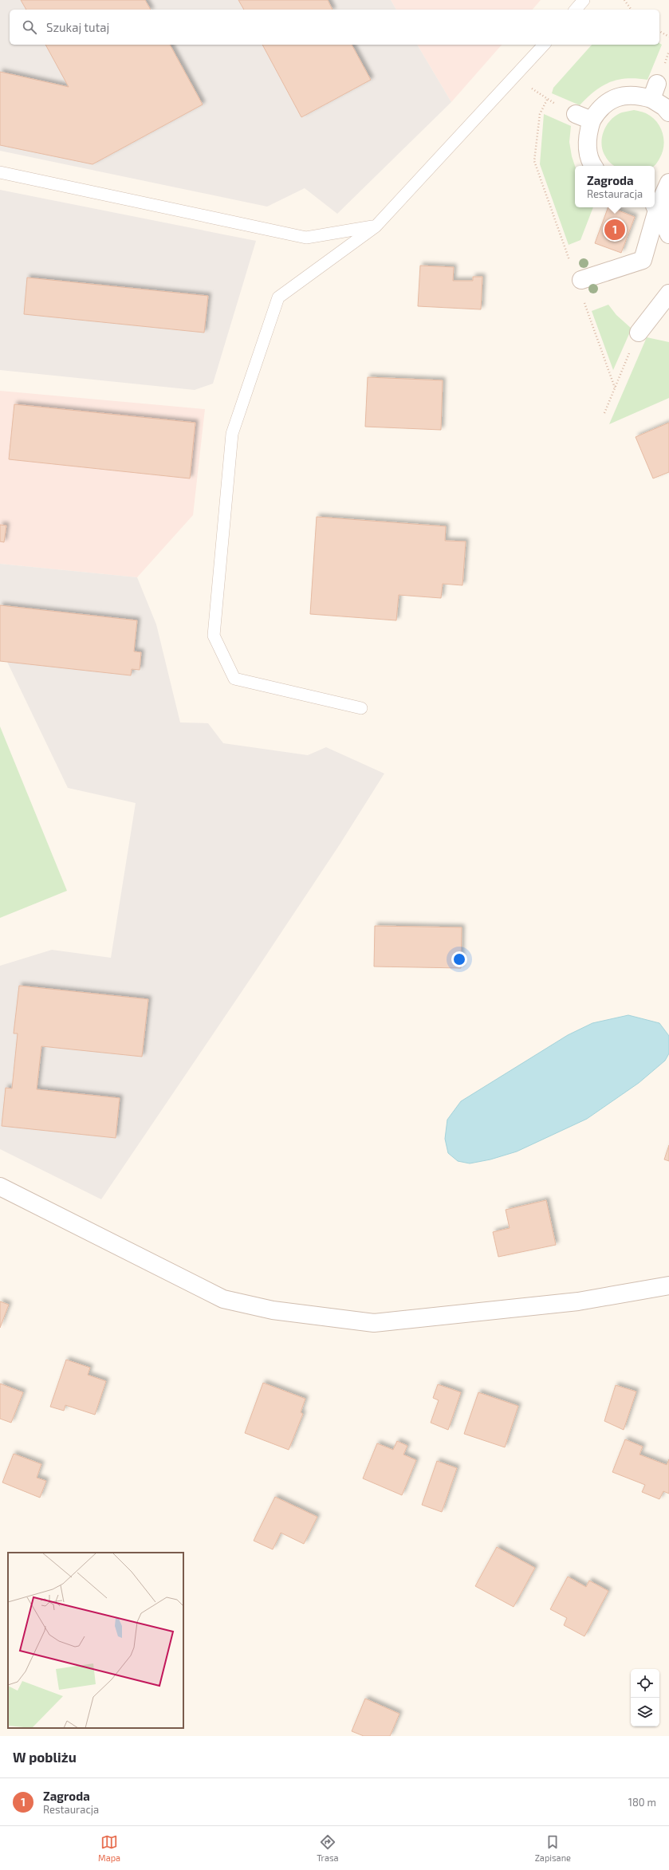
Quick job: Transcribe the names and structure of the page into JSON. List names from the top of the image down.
{
  "page": {
    "search": "Szukaj tutaj",
    "popup": ["Zagroda", "Restauracja"],
    "pins": "1",
    "heading": "W pobliżu",
    "list": [
      {
        "mark": "1",
        "name": "Zagroda",
        "note": "Restauracja",
        "value": "180 m"
      }
    ],
    "nav": ["Mapa", "Trasa", "Zapisane"]
  }
}
